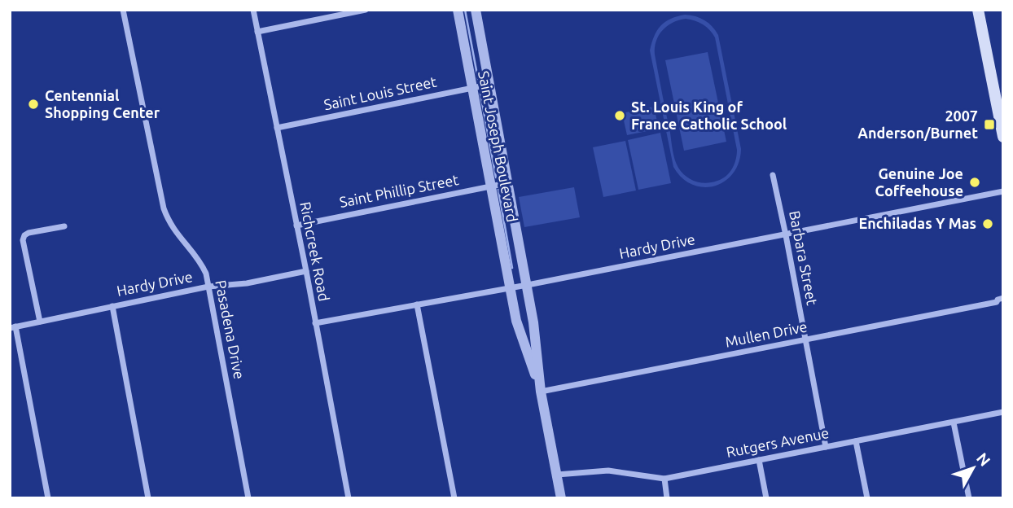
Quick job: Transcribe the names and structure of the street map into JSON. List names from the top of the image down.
{
  "streets": {
    "street": [
      "Saint Louis Street",
      "Saint Joseph Boulevard",
      "Saint Phillip Street",
      "Hardy Drive",
      "Richcreek Road",
      "Barbara Street",
      "Pasadena Drive",
      "Mullen Drive",
      "Rutgers Avenue"
    ]
  },
  "crossings": [
    ["Saint Louis Street", "Saint Joseph Boulevard"],
    ["Saint Louis Street", "Richcreek Road"],
    ["Saint Joseph Boulevard", "Saint Phillip Street"],
    ["Saint Joseph Boulevard", "Hardy Drive"],
    ["Saint Joseph Boulevard", "Mullen Drive"],
    ["Saint Phillip Street", "Richcreek Road"],
    ["Hardy Drive", "Richcreek Road"],
    ["Hardy Drive", "Barbara Street"],
    ["Hardy Drive", "Pasadena Drive"],
    ["Barbara Street", "Mullen Drive"],
    ["Barbara Street", "Rutgers Avenue"]
  ],
  "places": {
    "other": [
      "Centennial Shopping Center",
      "St. Louis King of France Catholic School",
      "Genuine Joe Coffeehouse",
      "Enchiladas Y Mas"
    ],
    "transit": ["2007 Anderson/Burnet"]
  },
  "north": "top right"
}
